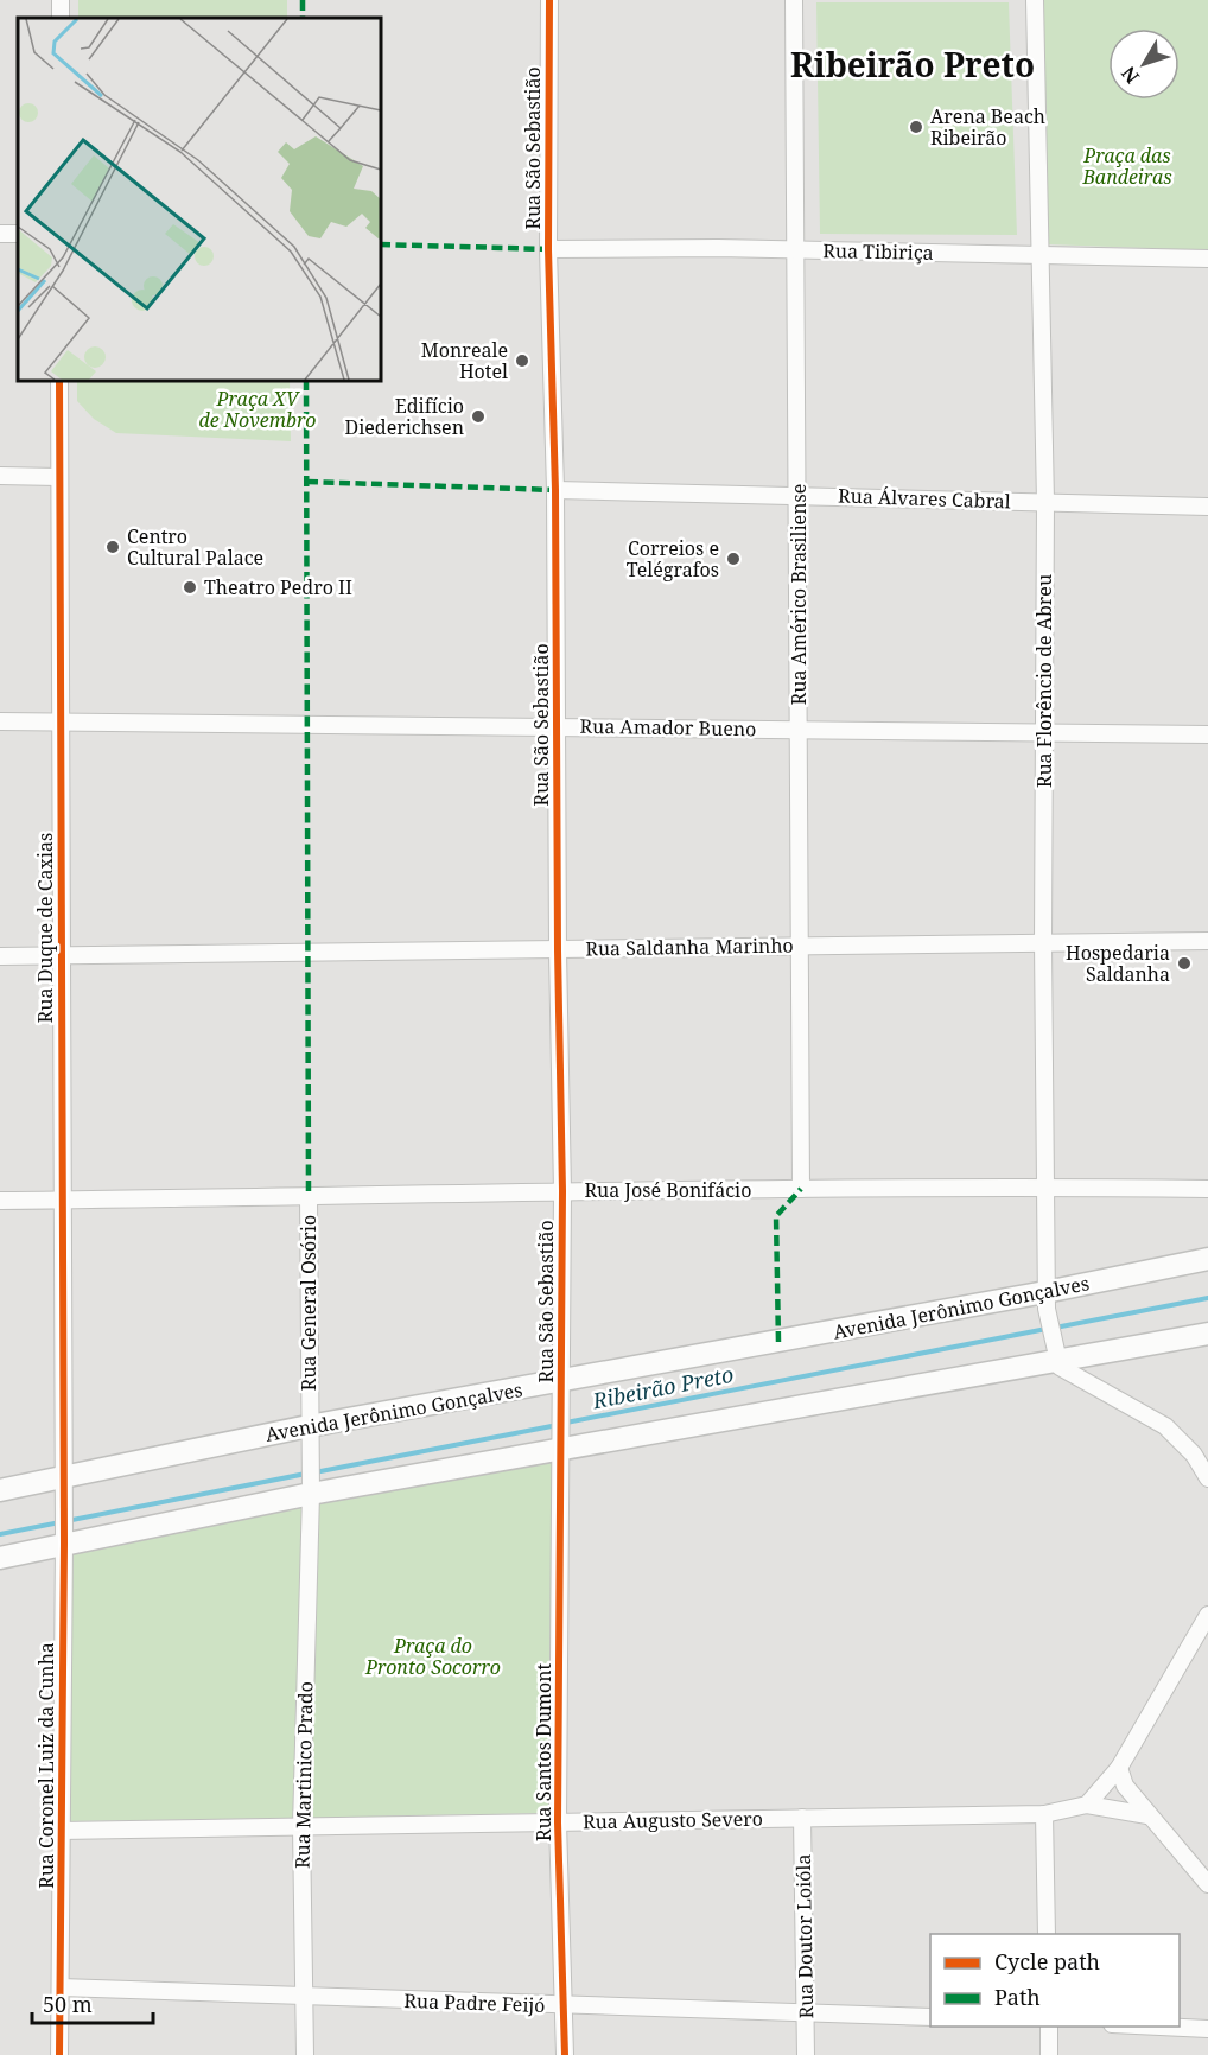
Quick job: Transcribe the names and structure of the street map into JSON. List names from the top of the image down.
{
  "streets": {
    "main road": ["Avenida Jerônimo Gonçalves"],
    "street": [
      "Rua São Sebastião",
      "Rua Tibiriça",
      "Rua Álvares Cabral",
      "Rua Américo Brasiliense",
      "Rua Florêncio de Abreu",
      "Rua Amador Bueno",
      "Rua Duque de Caxias",
      "Rua Saldanha Marinho",
      "Rua José Bonifácio",
      "Rua General Osório",
      "Rua Santos Dumont",
      "Rua Coronel Luiz da Cunha",
      "Rua Martinico Prado",
      "Rua Augusto Severo",
      "Rua Doutor Loióla",
      "Rua Padre Feijó"
    ]
  },
  "crossings": [
    ["Rua São Sebastião", "Rua Tibiriça"],
    ["Rua São Sebastião", "Rua Álvares Cabral"],
    ["Rua São Sebastião", "Rua Amador Bueno"],
    ["Rua São Sebastião", "Rua Saldanha Marinho"],
    ["Rua São Sebastião", "Rua José Bonifácio"],
    ["Rua São Sebastião", "Avenida Jerônimo Gonçalves"],
    ["Rua São Sebastião", "Rua Santos Dumont"],
    ["Rua Tibiriça", "Rua Américo Brasiliense"],
    ["Rua Tibiriça", "Rua Florêncio de Abreu"],
    ["Rua Álvares Cabral", "Rua Américo Brasiliense"],
    ["Rua Álvares Cabral", "Rua Florêncio de Abreu"],
    ["Rua Américo Brasiliense", "Rua Amador Bueno"],
    ["Rua Américo Brasiliense", "Rua Saldanha Marinho"],
    ["Rua Américo Brasiliense", "Rua José Bonifácio"],
    ["Rua Florêncio de Abreu", "Rua Amador Bueno"],
    ["Rua Florêncio de Abreu", "Rua Saldanha Marinho"],
    ["Rua Florêncio de Abreu", "Rua José Bonifácio"],
    ["Rua Florêncio de Abreu", "Avenida Jerônimo Gonçalves"],
    ["Rua Amador Bueno", "Rua Duque de Caxias"],
    ["Rua Duque de Caxias", "Rua Saldanha Marinho"],
    ["Rua Duque de Caxias", "Rua José Bonifácio"],
    ["Rua Duque de Caxias", "Avenida Jerônimo Gonçalves"],
    ["Rua Duque de Caxias", "Rua Coronel Luiz da Cunha"],
    ["Rua José Bonifácio", "Rua General Osório"],
    ["Rua General Osório", "Avenida Jerônimo Gonçalves"],
    ["Rua General Osório", "Rua Martinico Prado"],
    ["Avenida Jerônimo Gonçalves", "Rua Coronel Luiz da Cunha"],
    ["Rua Santos Dumont", "Rua Augusto Severo"],
    ["Rua Santos Dumont", "Rua Padre Feijó"],
    ["Rua Coronel Luiz da Cunha", "Rua Augusto Severo"],
    ["Rua Coronel Luiz da Cunha", "Rua Padre Feijó"],
    ["Rua Martinico Prado", "Rua Augusto Severo"],
    ["Rua Martinico Prado", "Rua Padre Feijó"],
    ["Rua Augusto Severo", "Rua Doutor Loióla"],
    ["Rua Doutor Loióla", "Rua Padre Feijó"]
  ],
  "districts": ["Ribeirão Preto"],
  "water": ["Ribeirão Preto"],
  "parks": ["Praça das Bandeiras", "Praça XV de Novembro", "Praça do Pronto Socorro"],
  "places": [
    "Arena Beach Ribeirão",
    "Monreale Hotel",
    "Edifício Diederichsen",
    "Centro Cultural Palace",
    "Correios e Telégrafos",
    "Theatro Pedro II",
    "Hospedaria Saldanha"
  ],
  "legend": ["Cycle path", "Path"],
  "scale_bar": "50 m",
  "north": "bottom left"
}
